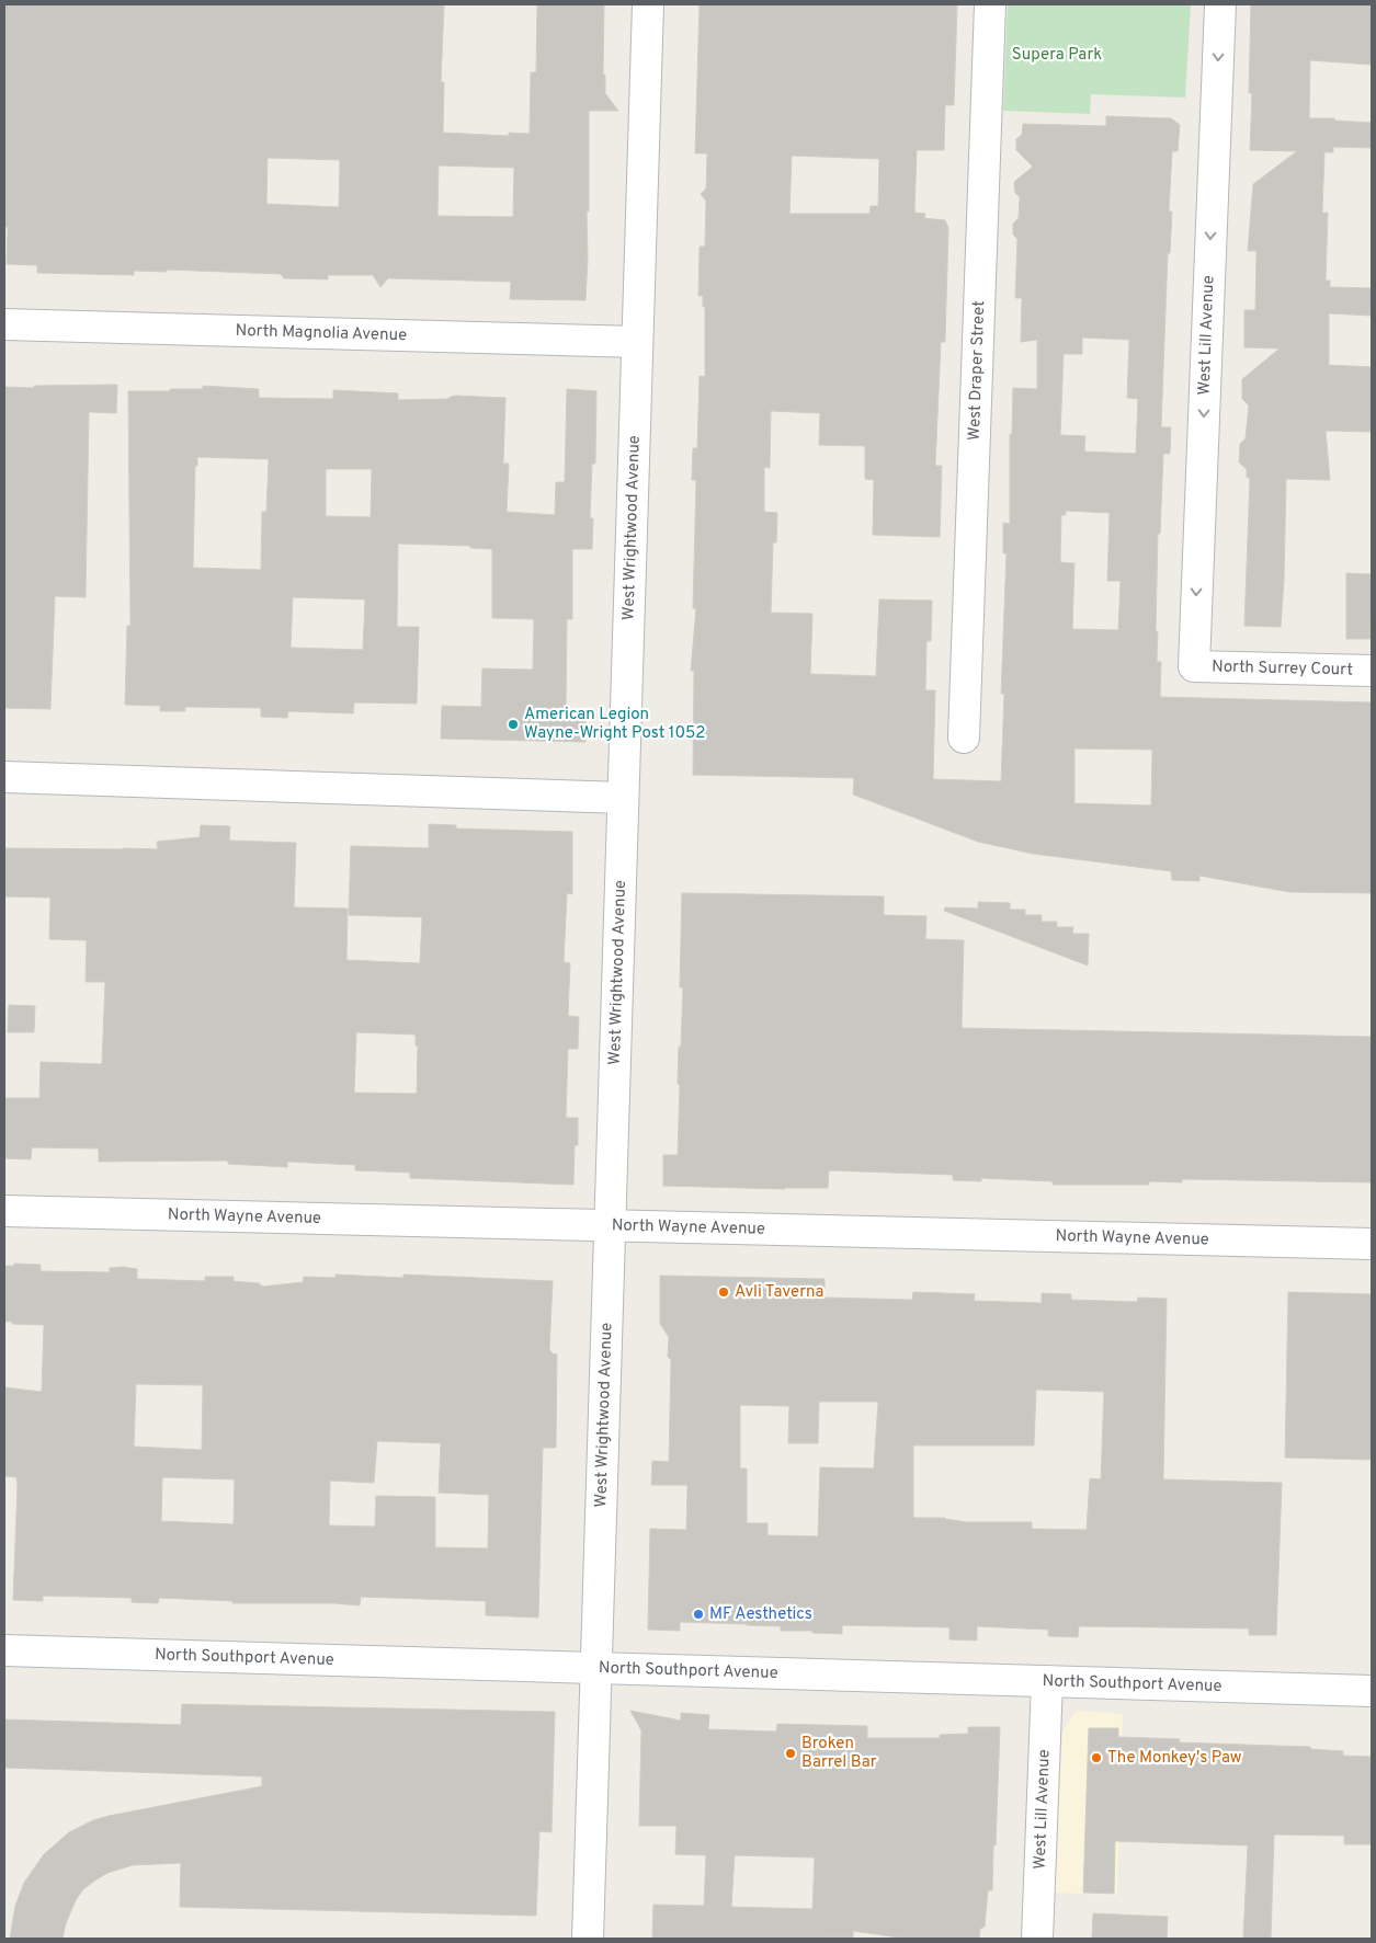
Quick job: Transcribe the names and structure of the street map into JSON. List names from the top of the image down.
{
  "streets": {
    "street": [
      "North Magnolia Avenue",
      "West Lill Avenue",
      "West Draper Street",
      "West Wrightwood Avenue",
      "North Surrey Court",
      "North Wayne Avenue",
      "North Southport Avenue"
    ]
  },
  "crossings": [
    ["North Magnolia Avenue", "West Wrightwood Avenue"],
    ["West Lill Avenue", "North Surrey Court"],
    ["West Lill Avenue", "North Southport Avenue"],
    ["West Wrightwood Avenue", "North Wayne Avenue"],
    ["West Wrightwood Avenue", "North Southport Avenue"]
  ],
  "one_way": ["West Lill Avenue"],
  "parks": ["Supera Park"],
  "places": [
    "American Legion Wayne-Wright Post 1052",
    "Avli Taverna",
    "MF Aesthetics",
    "Broken Barrel Bar",
    "The Monkey's Paw"
  ]
}
